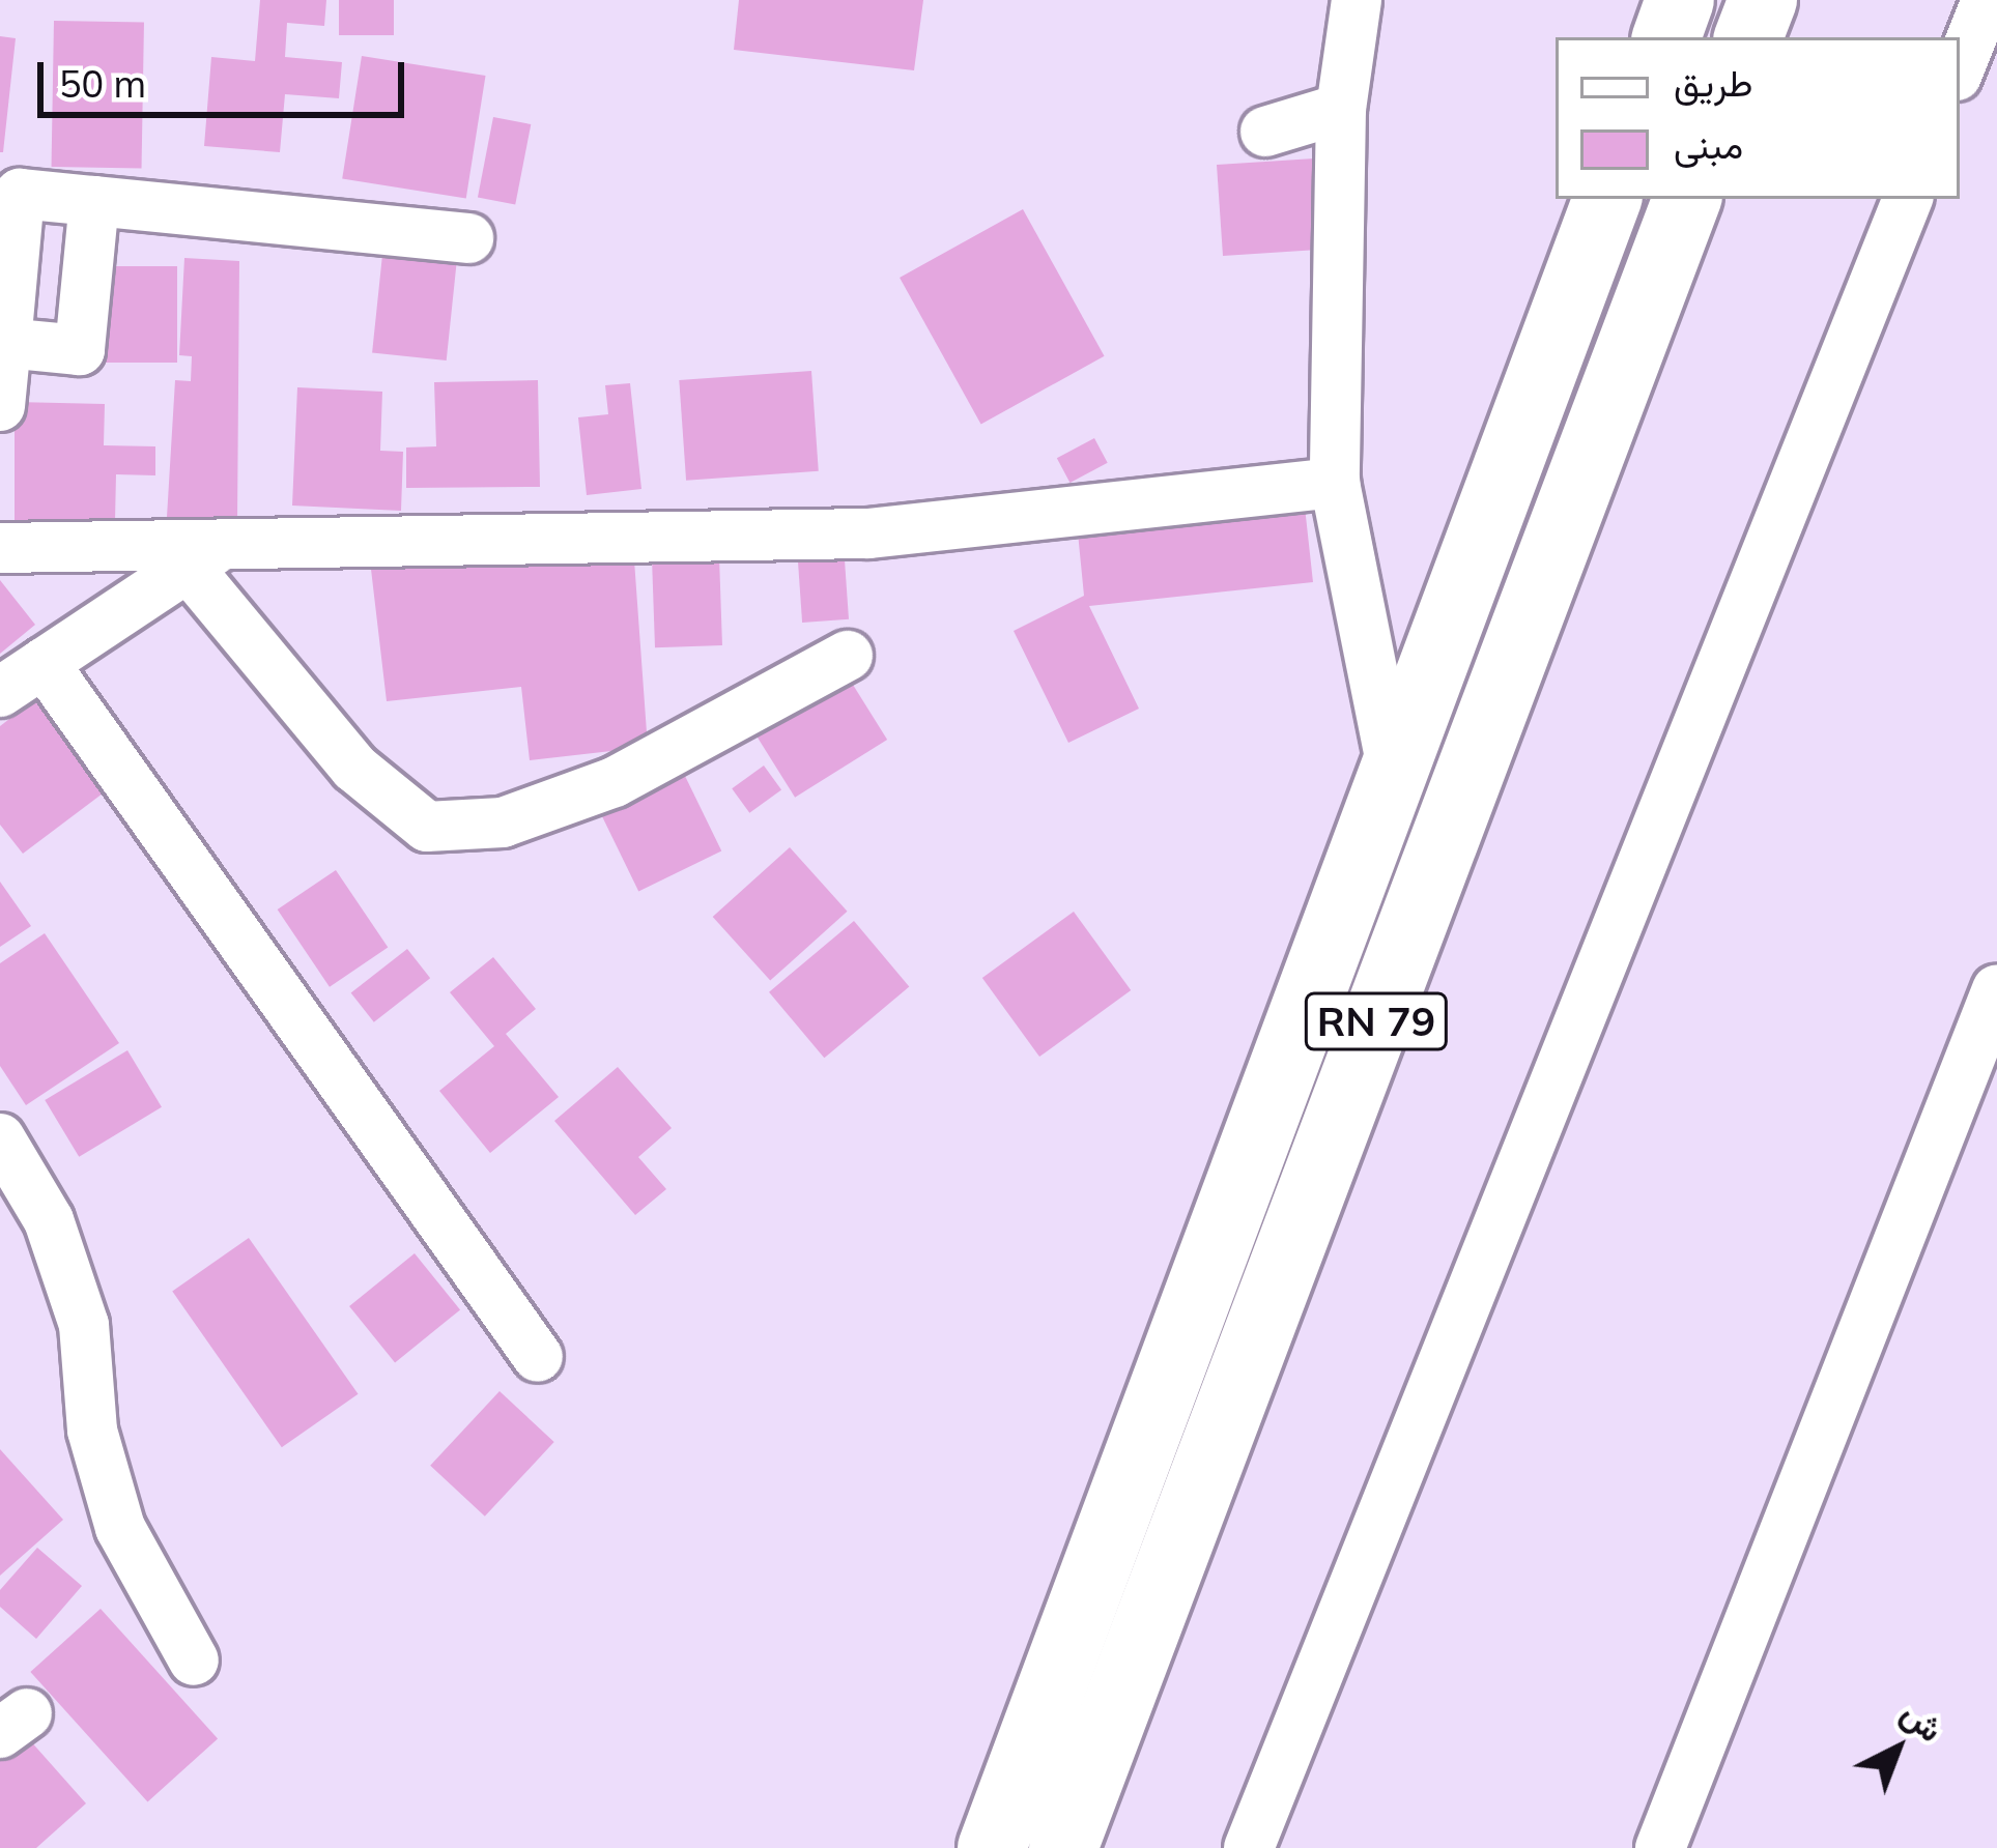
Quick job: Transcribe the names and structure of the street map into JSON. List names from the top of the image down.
{
  "streets": {
    "highway": ["RN 79"]
  },
  "legend": ["طريق", "مبنى"],
  "scale_bar": "50 m",
  "north": "top right"
}
